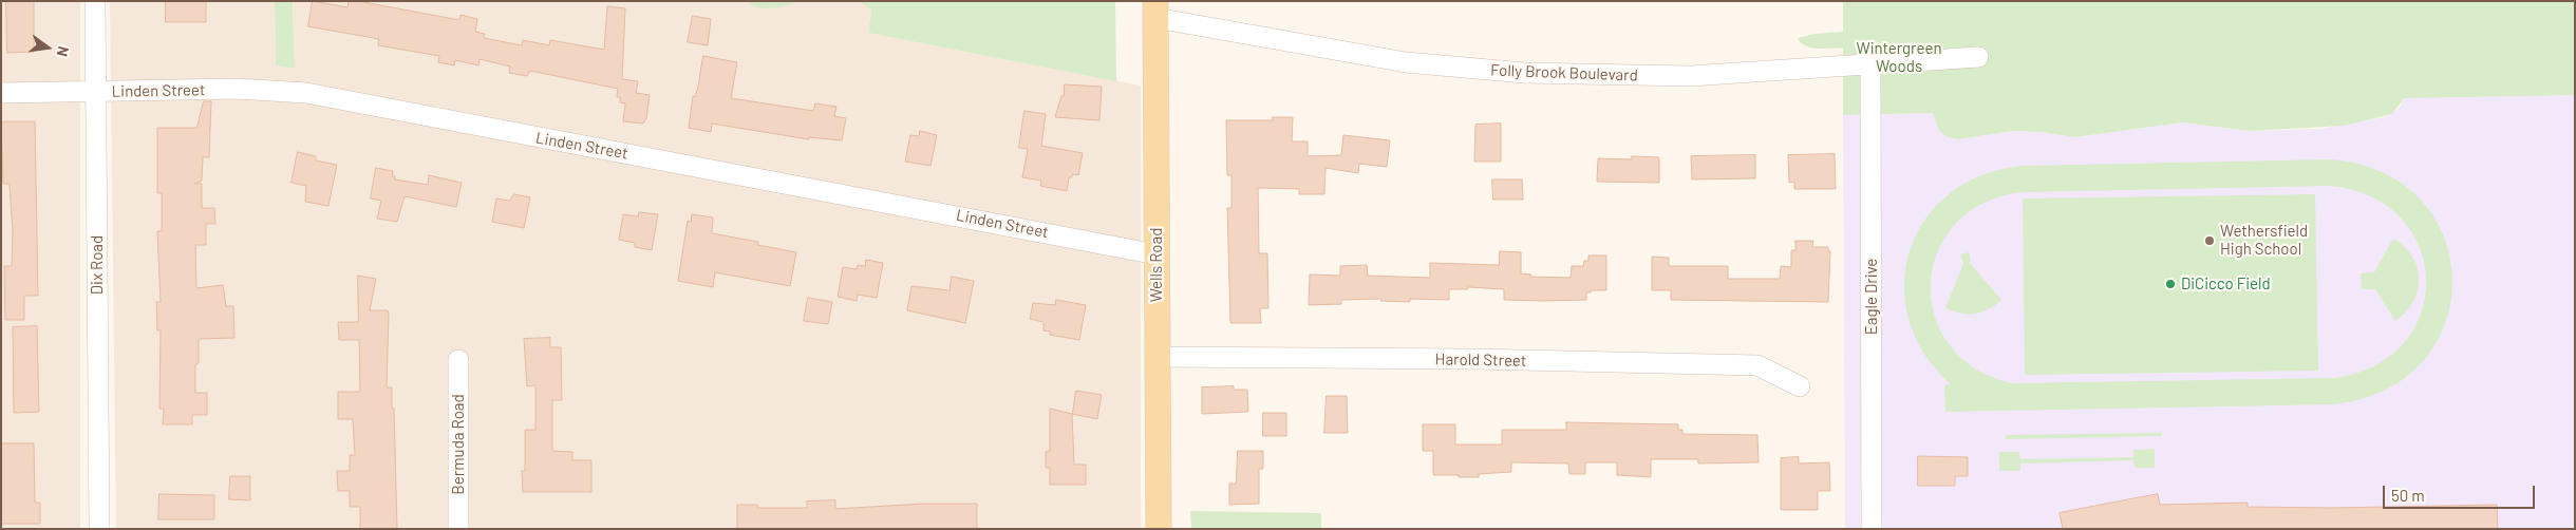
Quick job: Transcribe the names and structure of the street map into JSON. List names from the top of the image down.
{
  "streets": {
    "main road": ["Wells Road"],
    "street": [
      "Folly Brook Boulevard",
      "Linden Street",
      "Dix Road",
      "Eagle Drive",
      "Harold Street",
      "Bermuda Road"
    ]
  },
  "crossings": [
    ["Folly Brook Boulevard", "Wells Road"],
    ["Folly Brook Boulevard", "Eagle Drive"],
    ["Linden Street", "Dix Road"],
    ["Linden Street", "Wells Road"],
    ["Wells Road", "Harold Street"]
  ],
  "parks": ["Wintergreen Woods"],
  "places": ["Wethersfield High School", "DiCicco Field"],
  "scale_bar": "50 m",
  "north": "right"
}
